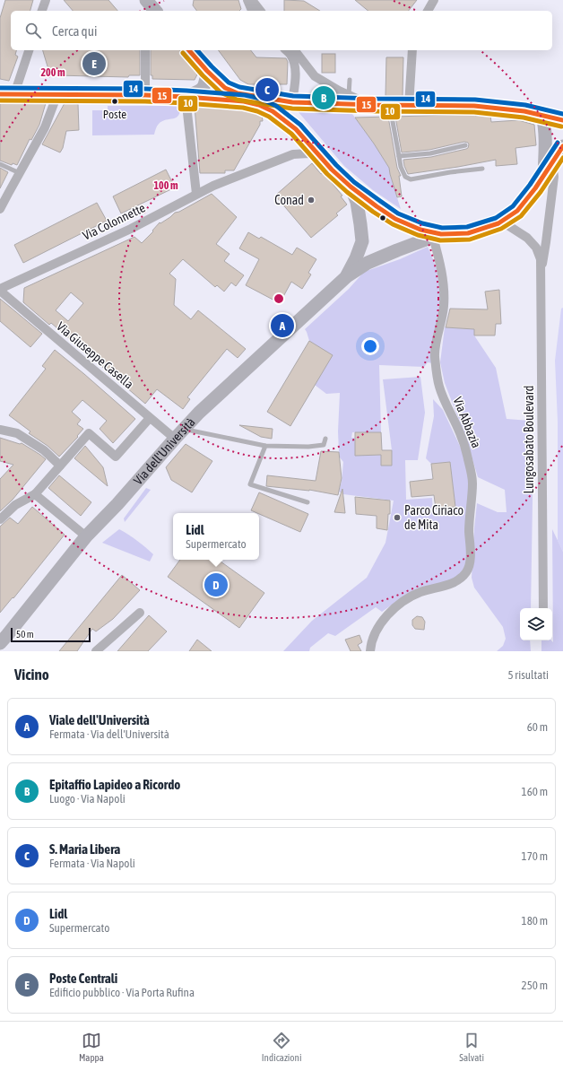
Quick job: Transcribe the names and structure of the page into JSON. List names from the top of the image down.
{
  "streets": {
    "street": [
      "Via Colonnette",
      "Via Giuseppe Casella",
      "Via Abbazia",
      "Lungosabato Boulevard",
      "Via dell'Università"
    ]
  },
  "crossings": [
    ["Via Colonnette", "Via Giuseppe Casella"],
    ["Via Giuseppe Casella", "Via dell'Università"],
    ["Via Abbazia", "Via dell'Università"]
  ],
  "places": ["Poste", "Conad", "Parco Ciriaco de Mita"],
  "lines": ["transit line 15", "transit line 14", "transit line 10"],
  "scale_bar": "50 m",
  "page": {
    "search": "Cerca qui",
    "pins": [
      "E",
      "C",
      "B",
      "A",
      "D"
    ],
    "popup": ["Lidl", "Supermercato"],
    "scale": "50 m",
    "heading": ["Vicino", "5 risultati"],
    "list": [
      {
        "mark": "A",
        "name": "Viale dell'Università",
        "note": "Fermata · Via dell'Università",
        "value": "60 m"
      },
      {
        "mark": "B",
        "name": "Epitaffio Lapideo a Ricordo",
        "note": "Luogo · Via Napoli",
        "value": "160 m"
      },
      {
        "mark": "C",
        "name": "S. Maria Libera",
        "note": "Fermata · Via Napoli",
        "value": "170 m"
      },
      {
        "mark": "D",
        "name": "Lidl",
        "note": "Supermercato",
        "value": "180 m"
      },
      {
        "mark": "E",
        "name": "Poste Centrali",
        "note": "Edificio pubblico · Via Porta Rufina",
        "value": "250 m"
      }
    ],
    "nav": ["Mappa", "Indicazioni", "Salvati"]
  },
  "rings": ["200 m", "100 m"]
}
